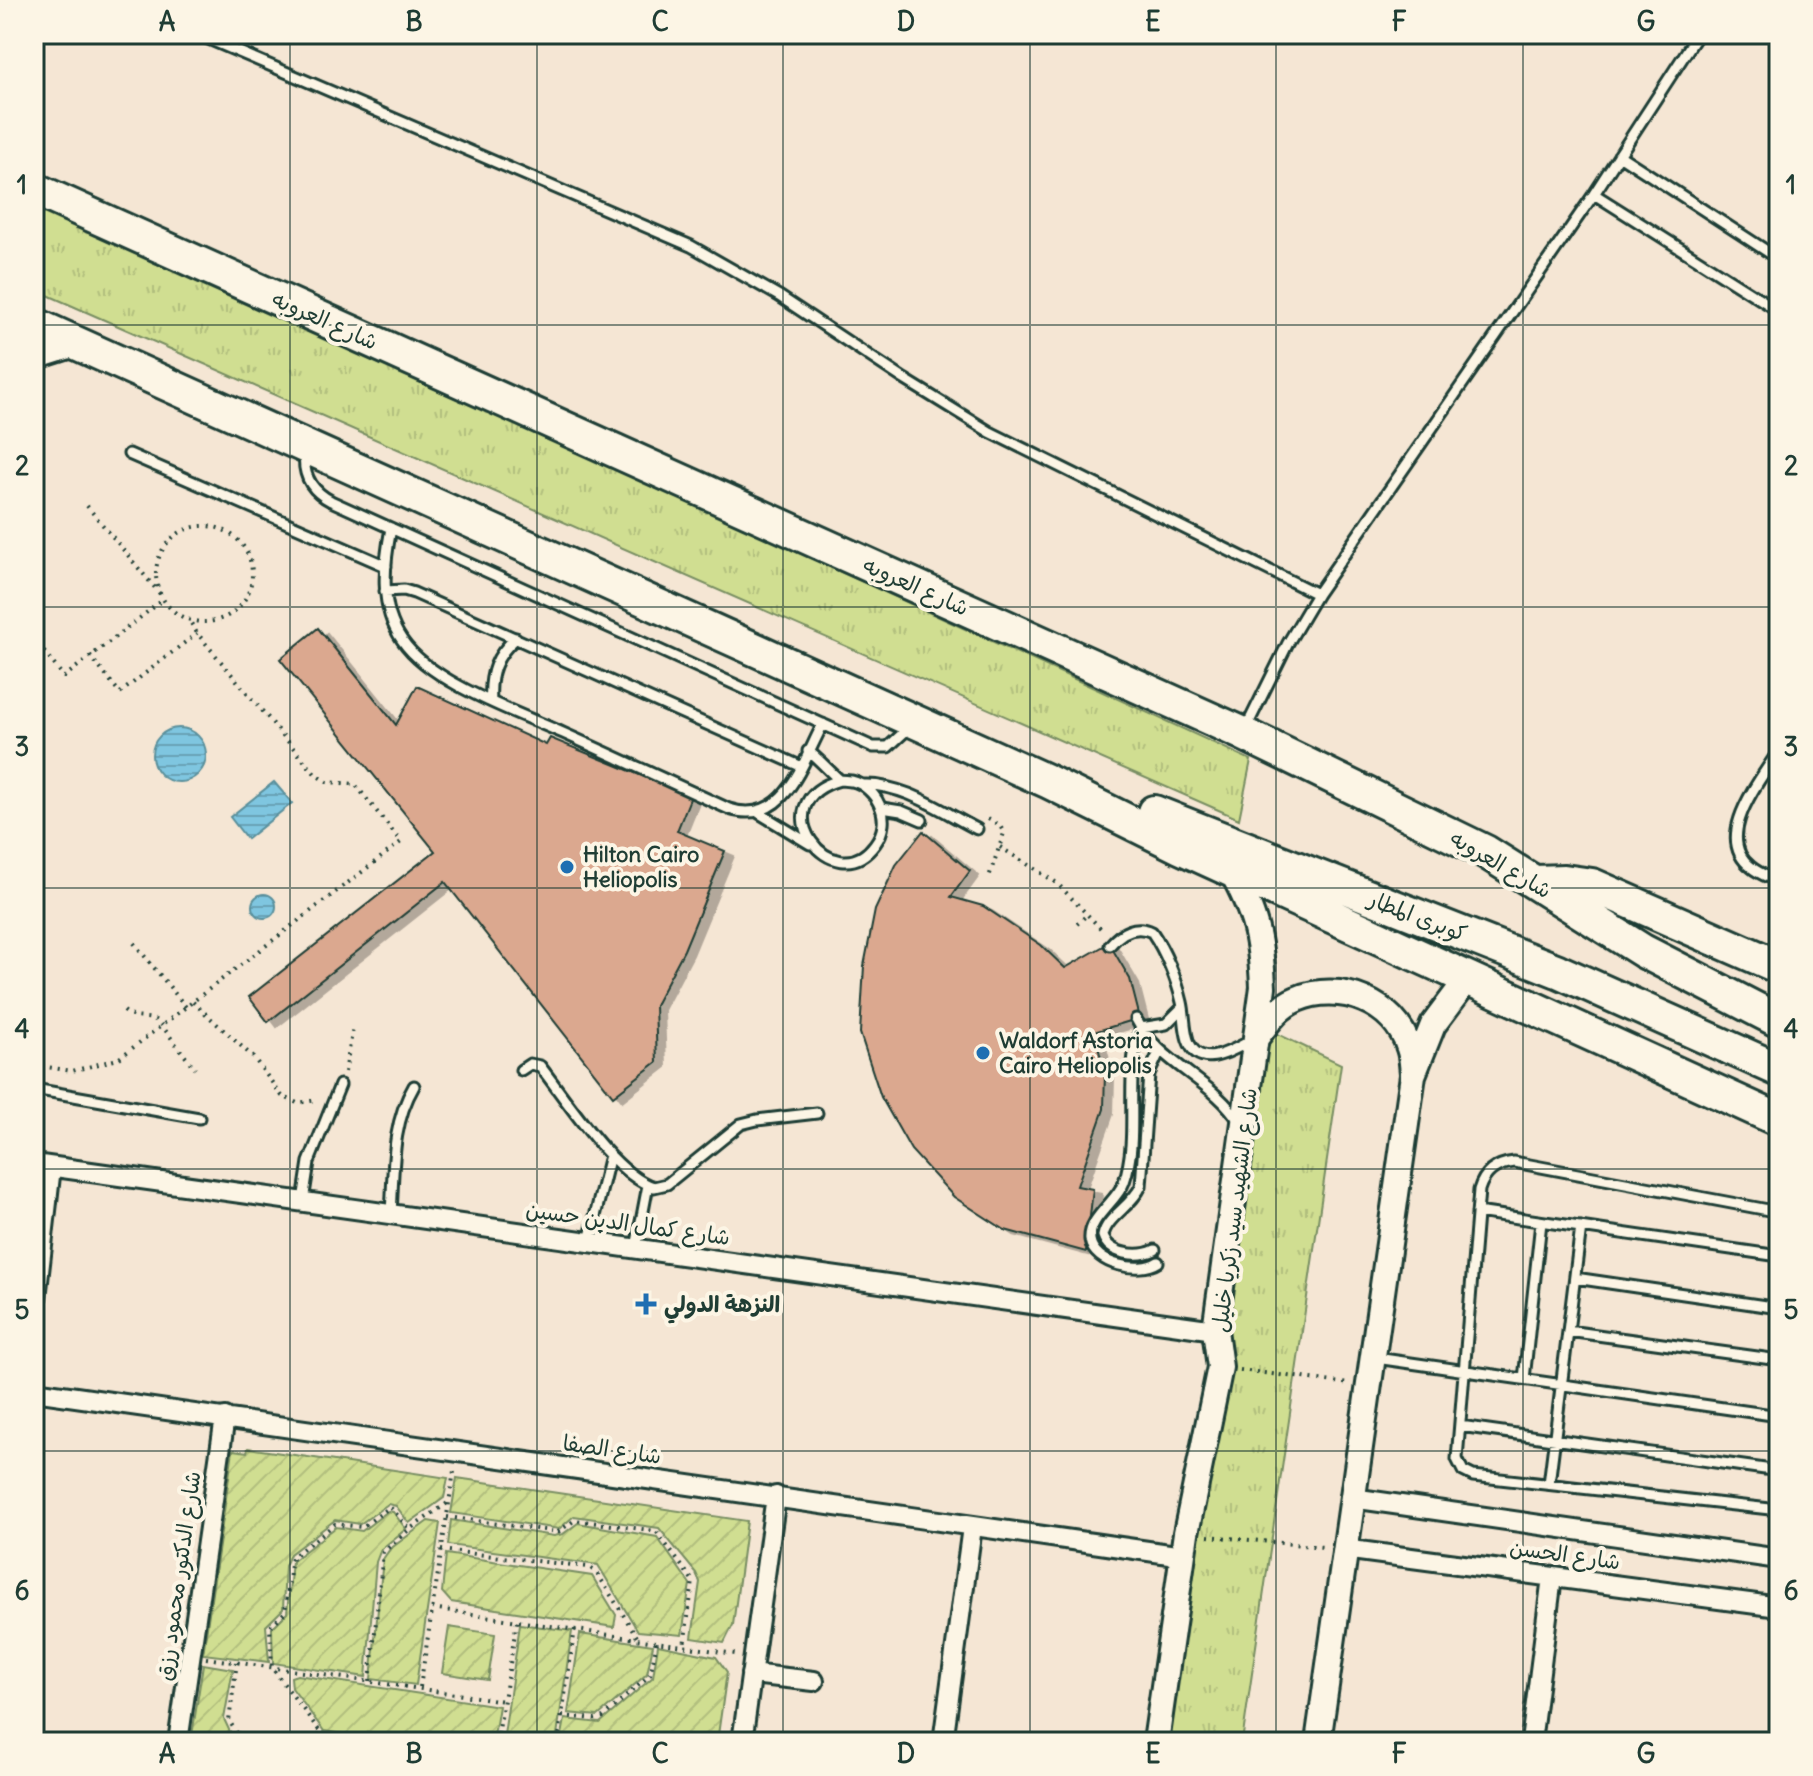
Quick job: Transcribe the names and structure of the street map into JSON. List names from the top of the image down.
{
  "streets": {
    "highway": ["شارع العروبه", "كوبرى المطار"],
    "street": [
      "شارع الشهيد سيد زكريا خليل",
      "شارع كمال الدين حسين",
      "شارع الصفا",
      "شارع الحسن",
      "شارع الدكتور محمود رزق"
    ]
  },
  "crossings": [
    ["شارع الشهيد سيد زكريا خليل", "شارع كمال الدين حسين"],
    ["شارع الشهيد سيد زكريا خليل", "شارع الصفا"],
    ["شارع الصفا", "شارع الدكتور محمود رزق"]
  ],
  "places": {
    "other": ["Hilton Cairo Heliopolis", "Waldorf Astoria Cairo Heliopolis"],
    "health": ["النزهة الدولي"]
  },
  "grid": {
    "columns": [
      "A",
      "B",
      "C",
      "D",
      "E",
      "F",
      "G"
    ],
    "rows": [
      "1",
      "2",
      "3",
      "4",
      "5",
      "6"
    ]
  }
}
